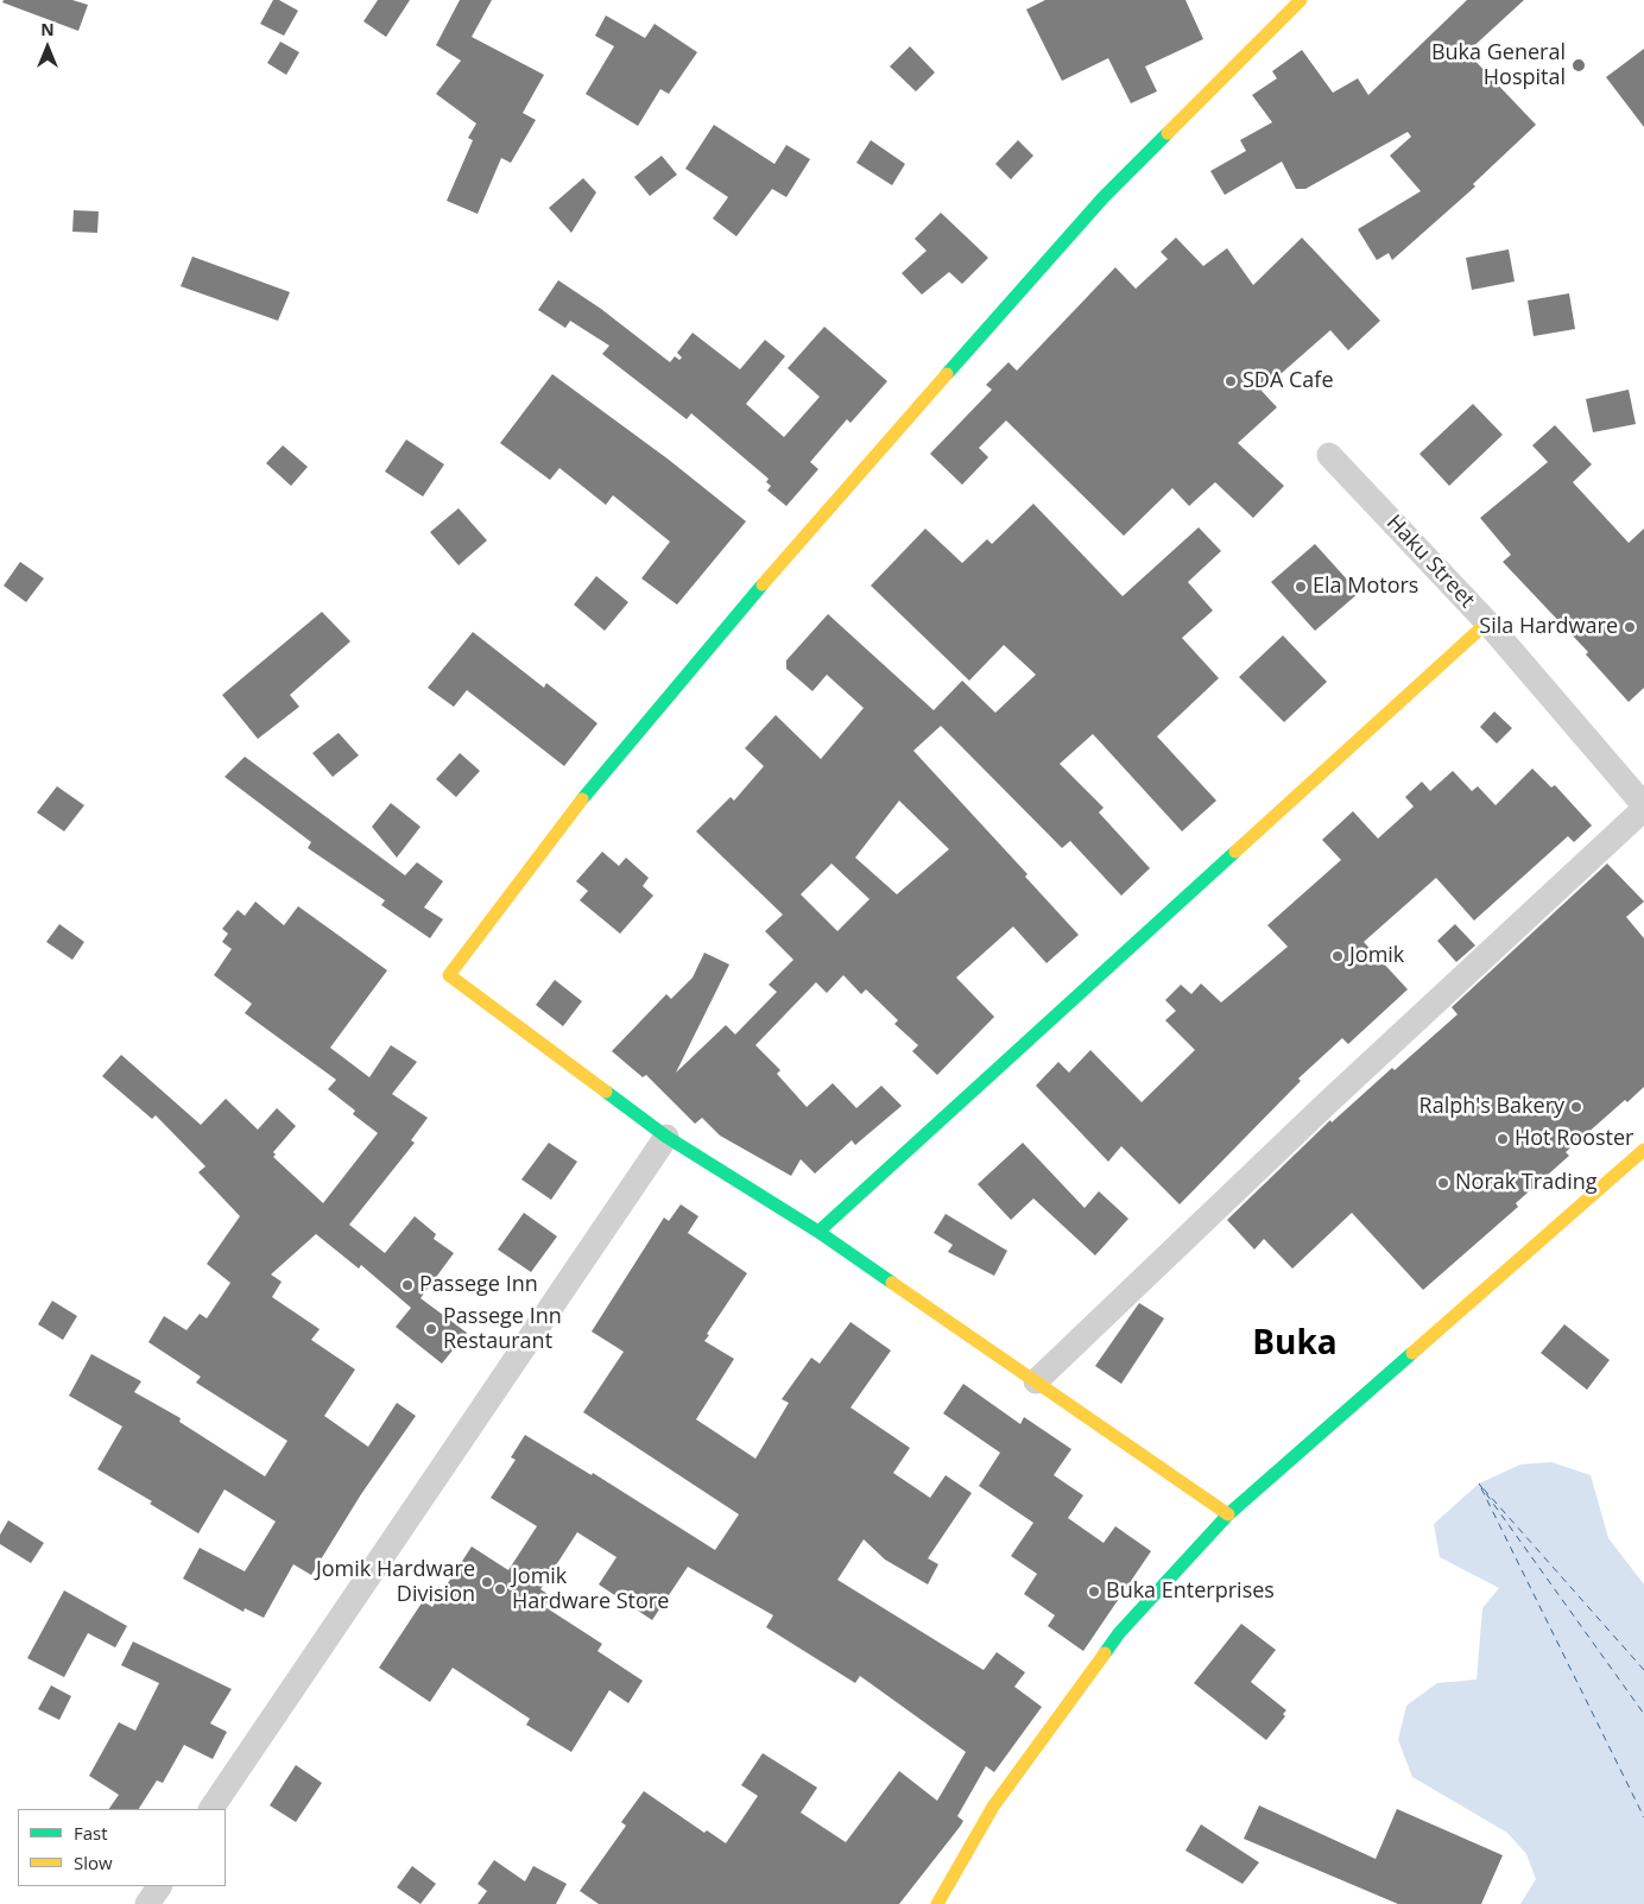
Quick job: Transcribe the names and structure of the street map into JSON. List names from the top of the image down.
{
  "streets": {
    "street": ["Haku Street"]
  },
  "districts": ["Buka"],
  "places": [
    "Buka General Hospital",
    "SDA Cafe",
    "Ela Motors",
    "Sila Hardware",
    "Jomik",
    "Ralph's Bakery",
    "Hot Rooster",
    "Norak Trading",
    "Passege Inn",
    "Passege Inn Restaurant",
    "Jomik Hardware Division",
    "Jomik Hardware Store",
    "Buka Enterprises"
  ],
  "legend": ["Fast", "Slow"],
  "north": "top"
}
